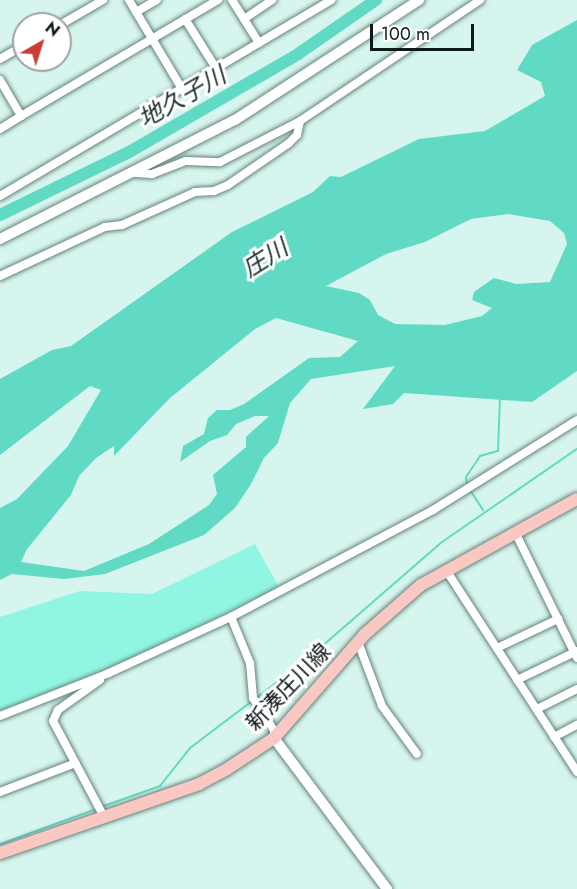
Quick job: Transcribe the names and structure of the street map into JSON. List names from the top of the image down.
{
  "streets": {
    "main road": ["新湊庄川線"]
  },
  "water": ["地久子川", "庄川"],
  "scale_bar": "100 m",
  "north": "top right"
}
